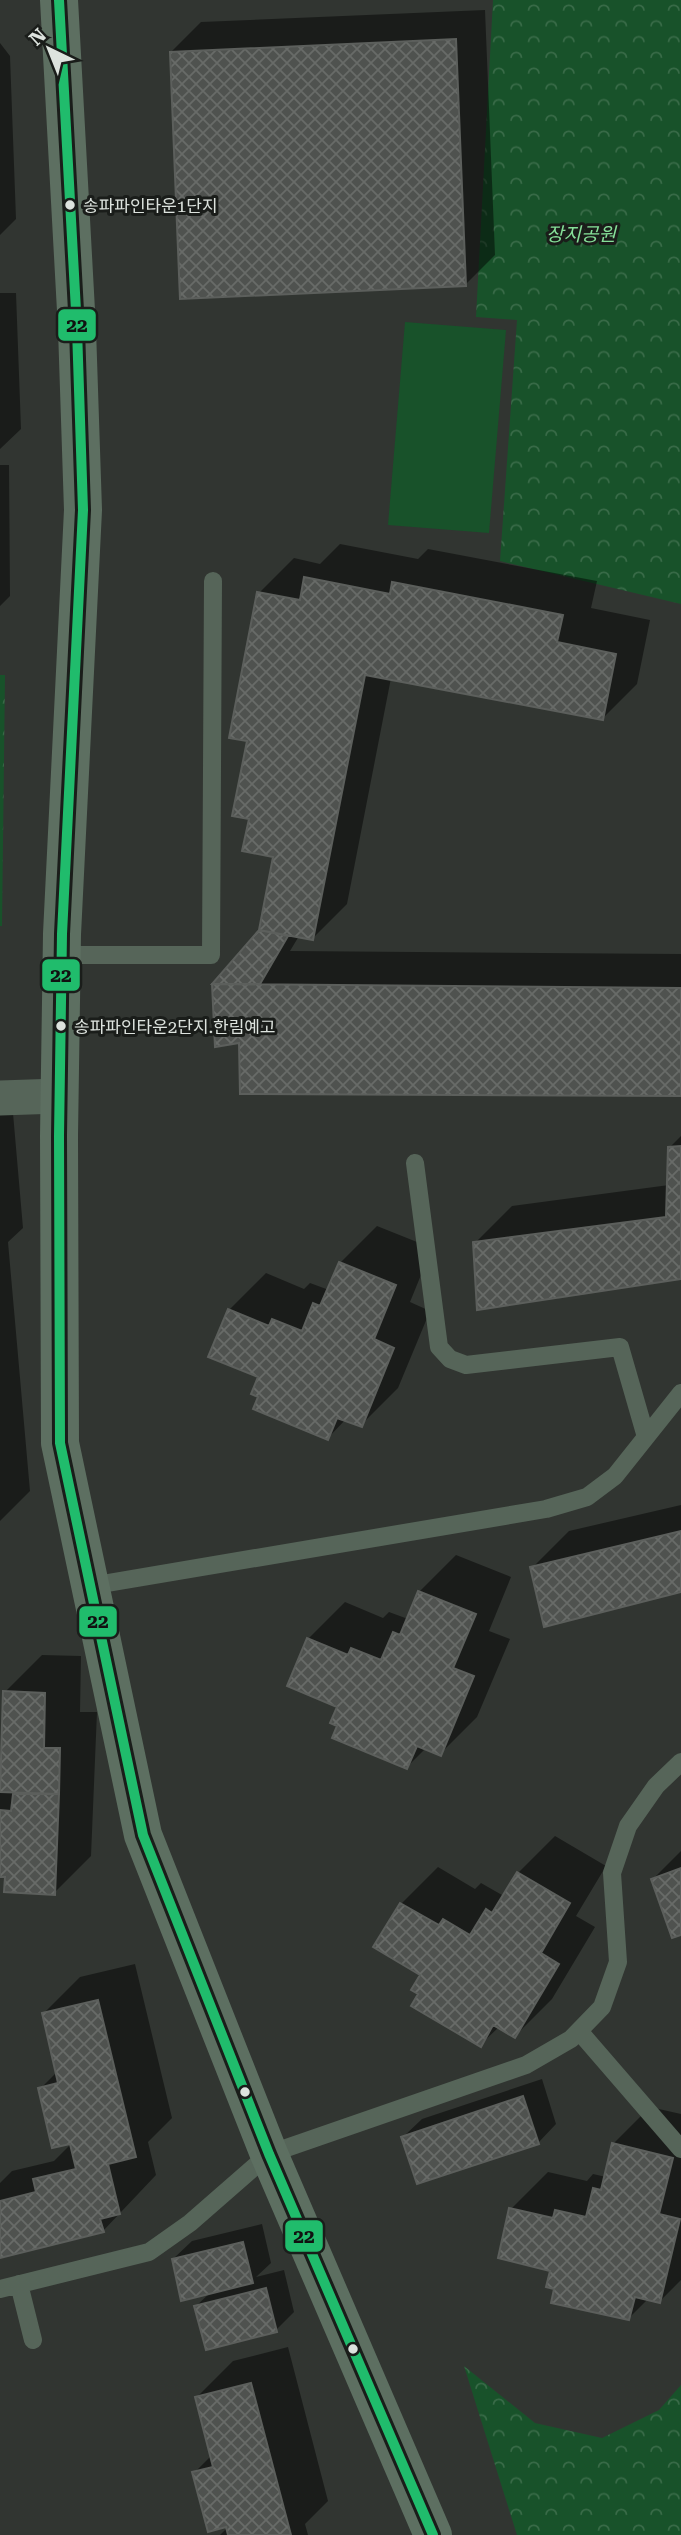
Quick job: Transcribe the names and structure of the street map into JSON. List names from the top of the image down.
{
  "parks": ["장지공원"],
  "places": ["송파파인타운1단지", "송파파인타운2단지.한림예고"],
  "lines": ["transit line 22"],
  "north": "top left"
}
